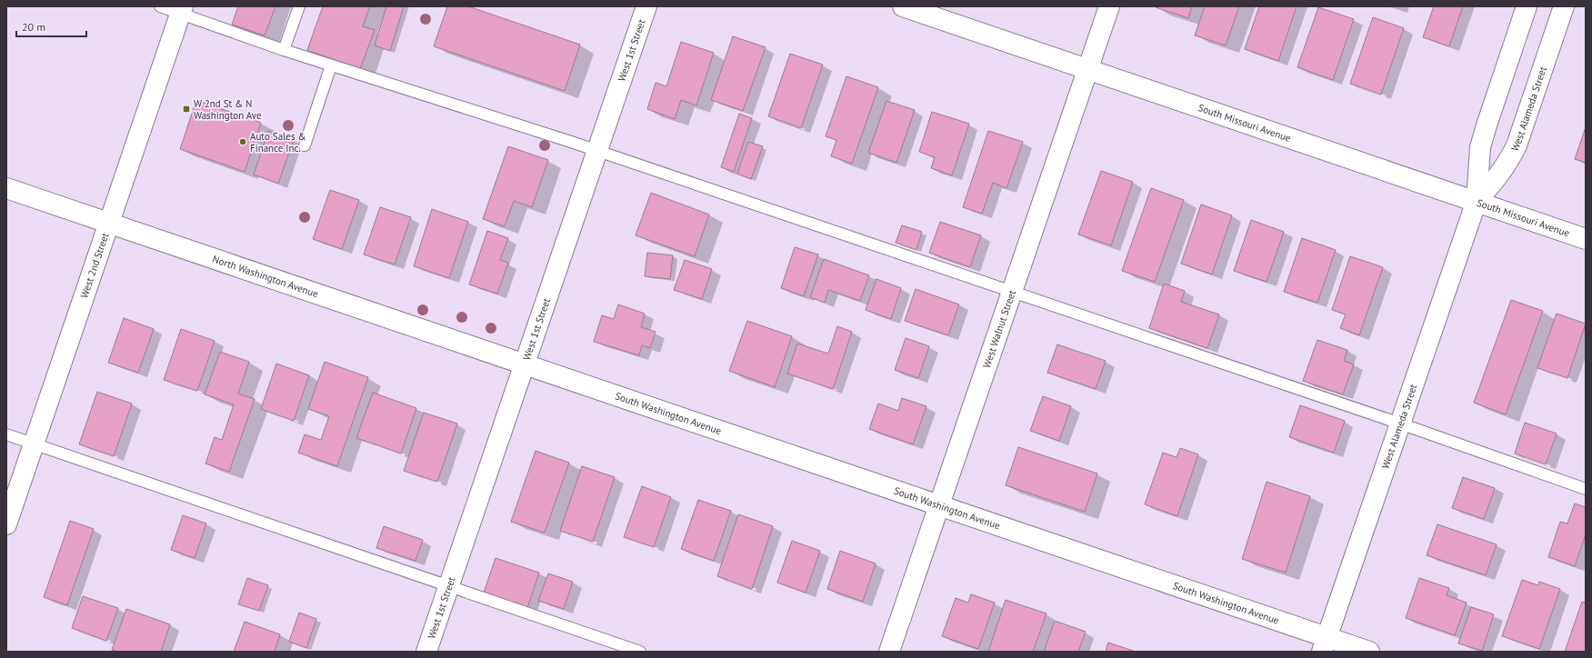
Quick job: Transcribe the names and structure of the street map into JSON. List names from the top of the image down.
{
  "streets": {
    "street": [
      "West 1st Street",
      "West Alameda Street",
      "South Missouri Avenue",
      "West 2nd Street",
      "North Washington Avenue",
      "West Walnut Street",
      "South Washington Avenue"
    ]
  },
  "crossings": [
    ["West 1st Street", "North Washington Avenue"],
    ["West 1st Street", "South Washington Avenue"],
    ["West Alameda Street", "South Missouri Avenue"],
    ["West Alameda Street", "South Washington Avenue"],
    ["South Missouri Avenue", "West Walnut Street"],
    ["West 2nd Street", "North Washington Avenue"],
    ["North Washington Avenue", "South Washington Avenue"],
    ["West Walnut Street", "South Washington Avenue"]
  ],
  "places": {
    "transit": ["W 2nd St & N Washington Ave"],
    "other": ["Auto Sales & Finance Inc."]
  },
  "scale_bar": "20 m"
}
